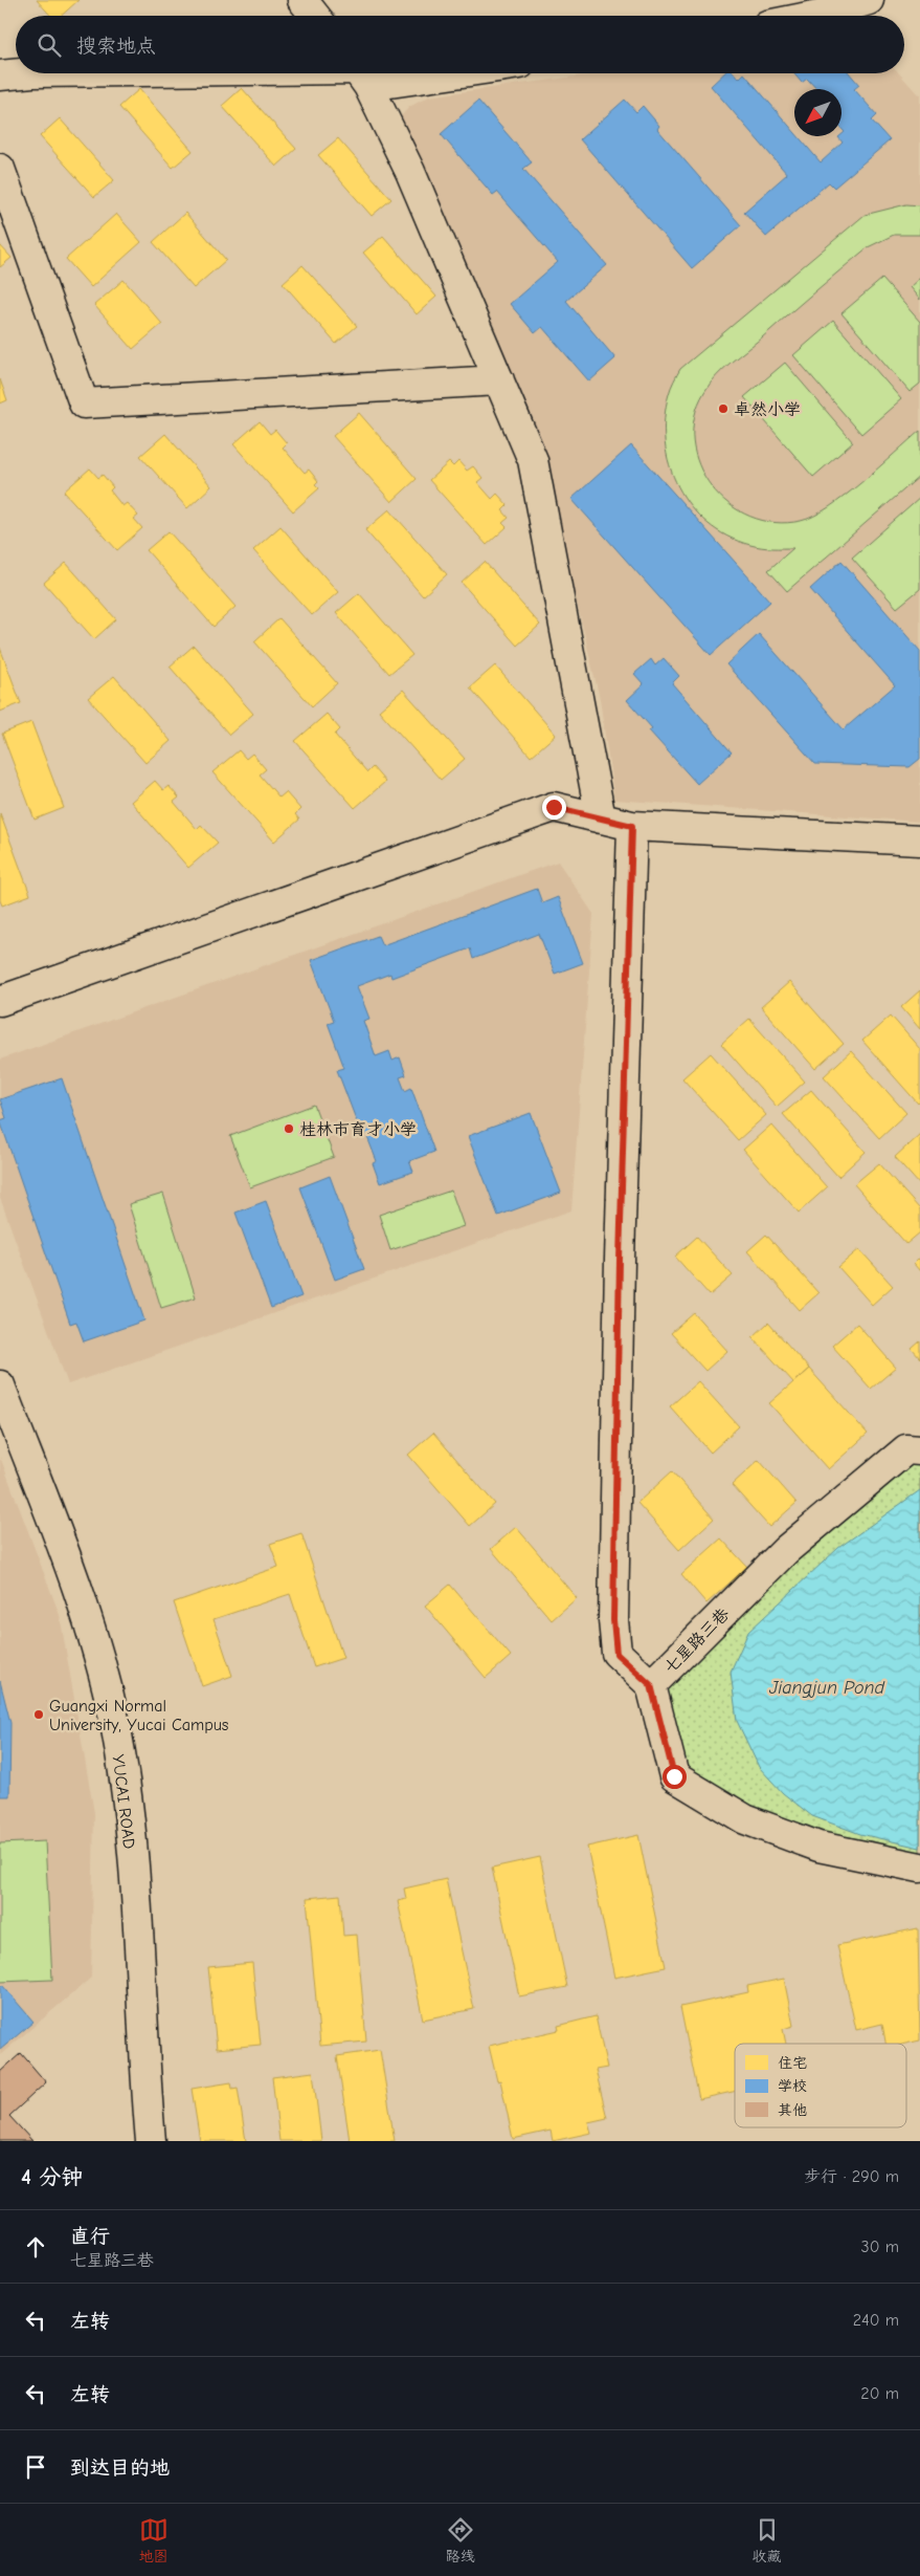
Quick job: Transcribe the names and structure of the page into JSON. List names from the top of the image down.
{
  "streets": {
    "street": ["七星路三巷", "YUCAI ROAD"]
  },
  "water": ["Jiangjun Pond"],
  "places": ["卓然小学", "桂林市育才小学", "Guangxi Normal University, Yucai Campus"],
  "legend": ["住宅", "学校", "其他"],
  "north": "bottom left",
  "page": {
    "search": "搜索地点",
    "heading": ["4 分钟", "步行 · 290 m"],
    "list": [
      ["直行", "七星路三巷", "30 m"],
      ["左转", "240 m"],
      ["左转", "20 m"],
      "到达目的地"
    ],
    "nav": ["地图", "路线", "收藏"]
  }
}
